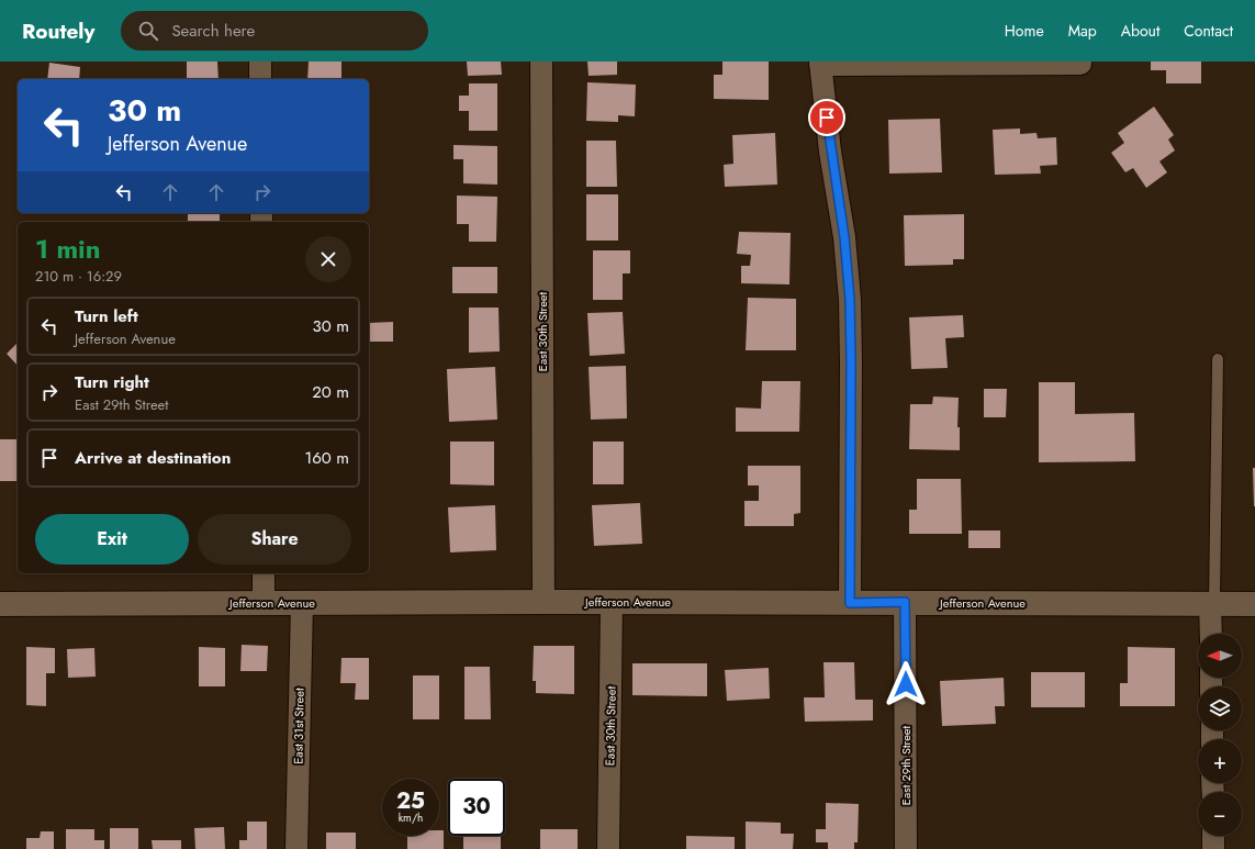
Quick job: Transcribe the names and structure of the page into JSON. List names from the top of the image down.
{
  "streets": {
    "main road": ["Jefferson Avenue"],
    "street": ["East 30th Street", "East 31st Street", "East 29th Street"]
  },
  "crossings": [
    ["East 30th Street", "Jefferson Avenue"],
    ["Jefferson Avenue", "East 31st Street"],
    ["Jefferson Avenue", "East 29th Street"]
  ],
  "north": "left",
  "page": {
    "header": "Routely",
    "search": "Search here",
    "nav": [
      "Home",
      "Map",
      "About",
      "Contact"
    ],
    "turn": ["30 m", "Jefferson Avenue"],
    "heading": ["1 min", "210 m · 16:29"],
    "list": [
      {
        "name": "Turn left",
        "note": "Jefferson Avenue",
        "value": "30 m"
      },
      {
        "name": "Turn right",
        "note": "East 29th Street",
        "value": "20 m"
      },
      {
        "name": "Arrive at destination",
        "value": "160 m"
      }
    ],
    "buttons": ["Exit", "Share"],
    "map_buttons": ["+", "−"],
    "speed": "25 km/h",
    "limit": "30"
  }
}
